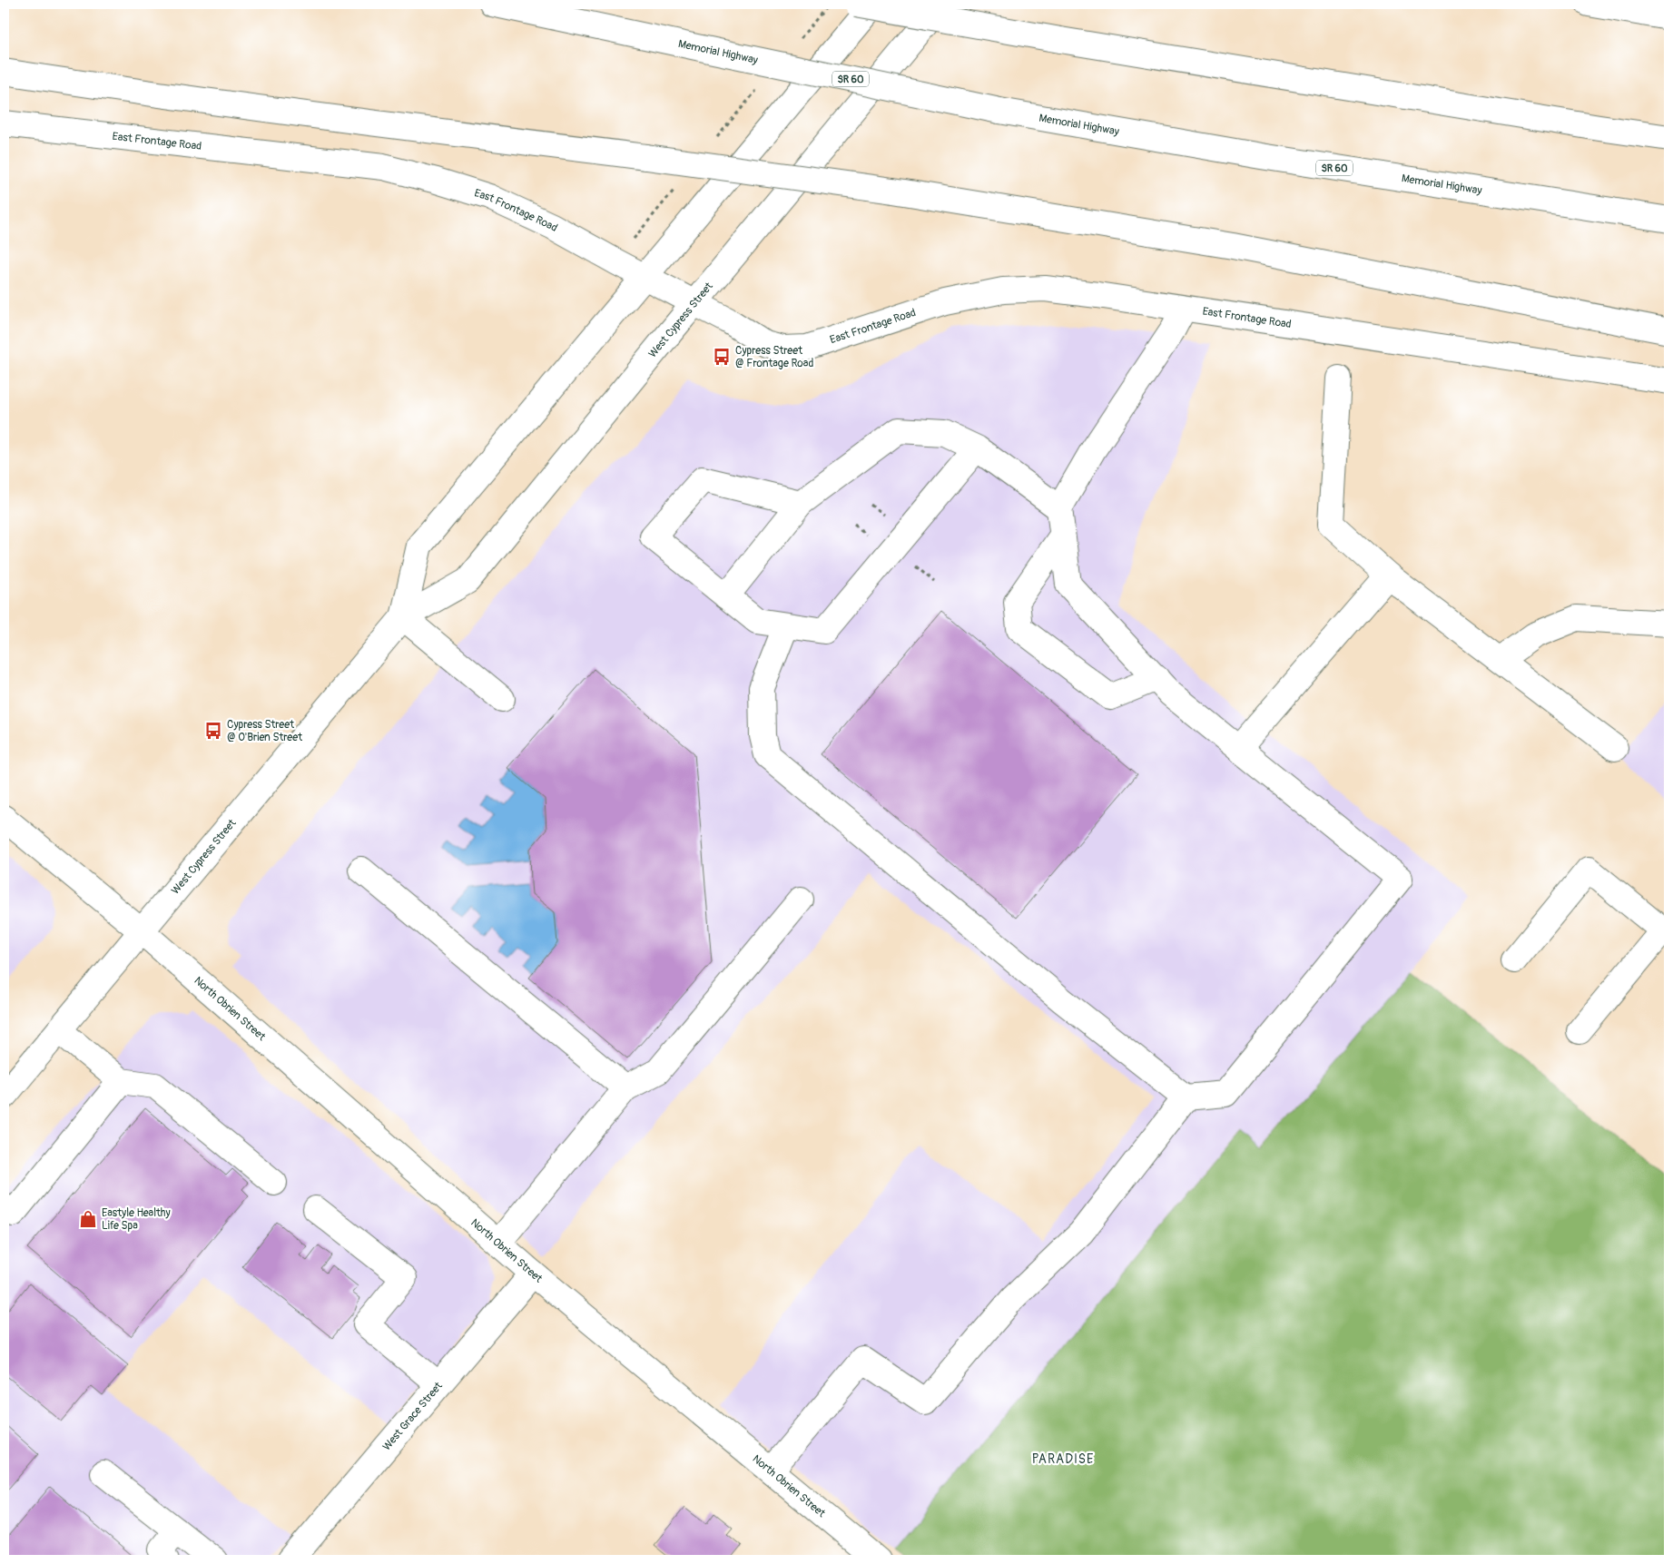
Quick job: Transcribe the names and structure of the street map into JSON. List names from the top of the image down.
{
  "streets": {
    "main road": [
      "Memorial Highway",
      "SR 60",
      "East Frontage Road",
      "West Cypress Street",
      "North Obrien Street",
      "West Grace Street"
    ]
  },
  "crossings": [
    ["East Frontage Road", "West Cypress Street"],
    ["West Cypress Street", "North Obrien Street"],
    ["North Obrien Street", "West Grace Street"]
  ],
  "districts": ["PARADISE"],
  "places": {
    "bus stop": ["Cypress Street @ Frontage Road", "Cypress Street @ O'Brien Street"],
    "shop": ["Eastyle Healthy Life Spa"]
  }
}
